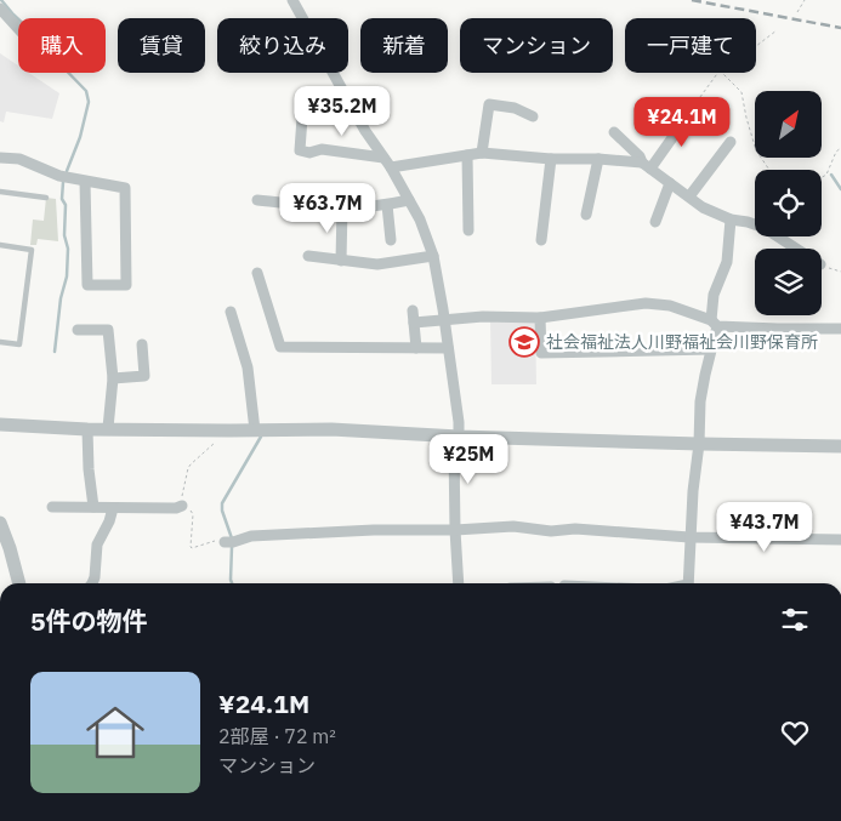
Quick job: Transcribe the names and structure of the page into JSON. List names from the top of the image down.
{
  "places": {
    "school or university": ["社会福祉法人川野福祉会川野保育所"]
  },
  "north": "top right",
  "page": {
    "chip": [
      "購入",
      "賃貸",
      "絞り込み",
      "新着",
      "マンション",
      "一戸建て"
    ],
    "price": [
      "¥35.2M",
      "¥24.1M",
      "¥63.7M",
      "¥25M",
      "¥43.7M"
    ],
    "heading": "5件の物件",
    "list": [
      {
        "name": "¥24.1M",
        "note": "2部屋 · 72 m² · マンション"
      }
    ]
  }
}
